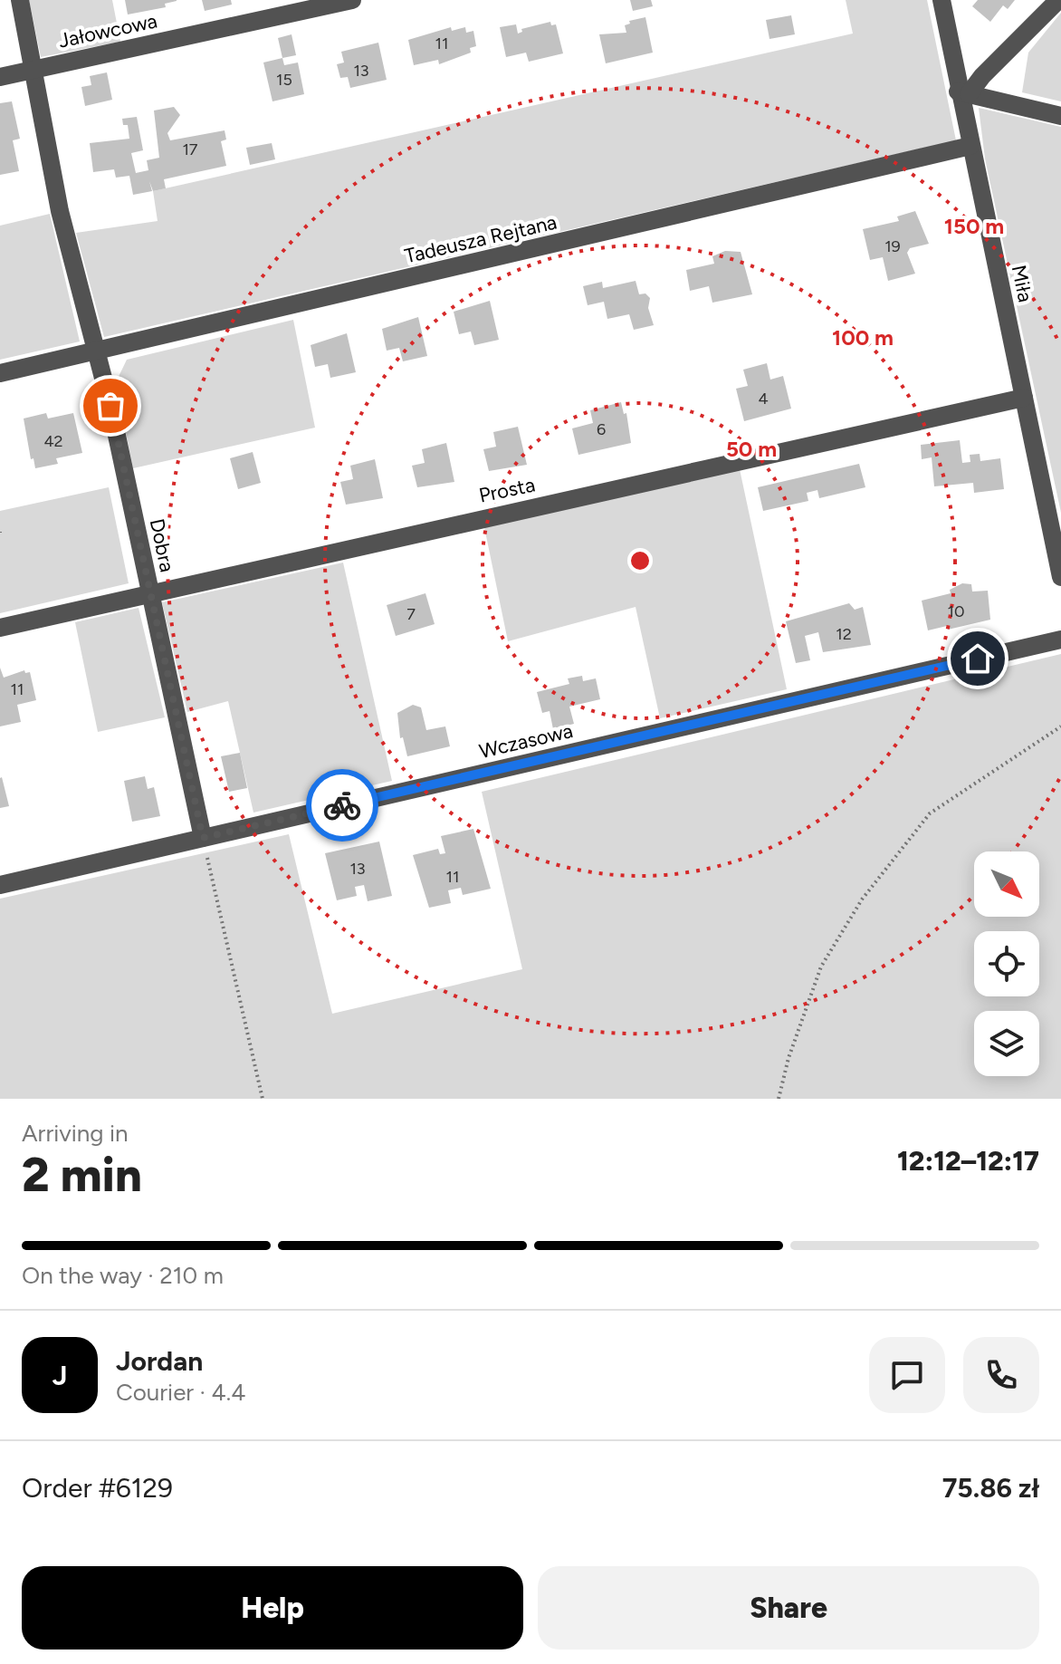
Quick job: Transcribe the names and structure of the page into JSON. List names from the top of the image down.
{
  "streets": {
    "street": [
      "Jałowcowa",
      "Tadeusza Rejtana",
      "Miła",
      "Prosta",
      "Dobra",
      "Wczasowa"
    ]
  },
  "crossings": [
    ["Jałowcowa", "Dobra"],
    ["Tadeusza Rejtana", "Miła"],
    ["Tadeusza Rejtana", "Dobra"],
    ["Miła", "Prosta"],
    ["Prosta", "Dobra"],
    ["Dobra", "Wczasowa"]
  ],
  "house_numbers": [
    "11",
    "13",
    "15",
    "17",
    "19",
    "4",
    "6",
    "42",
    "10",
    "7",
    "12",
    "11",
    "13",
    "11"
  ],
  "north": "bottom right",
  "page": {
    "heading": ["2 min", "Arriving in", "12:12–12:17"],
    "panel": [
      "Jordan",
      "Courier · 4.4",
      "Order #6129",
      "75.86 zł"
    ],
    "bar": "On the way · 210 m",
    "round": "J",
    "buttons": ["Help", "Share"]
  },
  "rings": ["150 m", "100 m", "50 m"]
}
